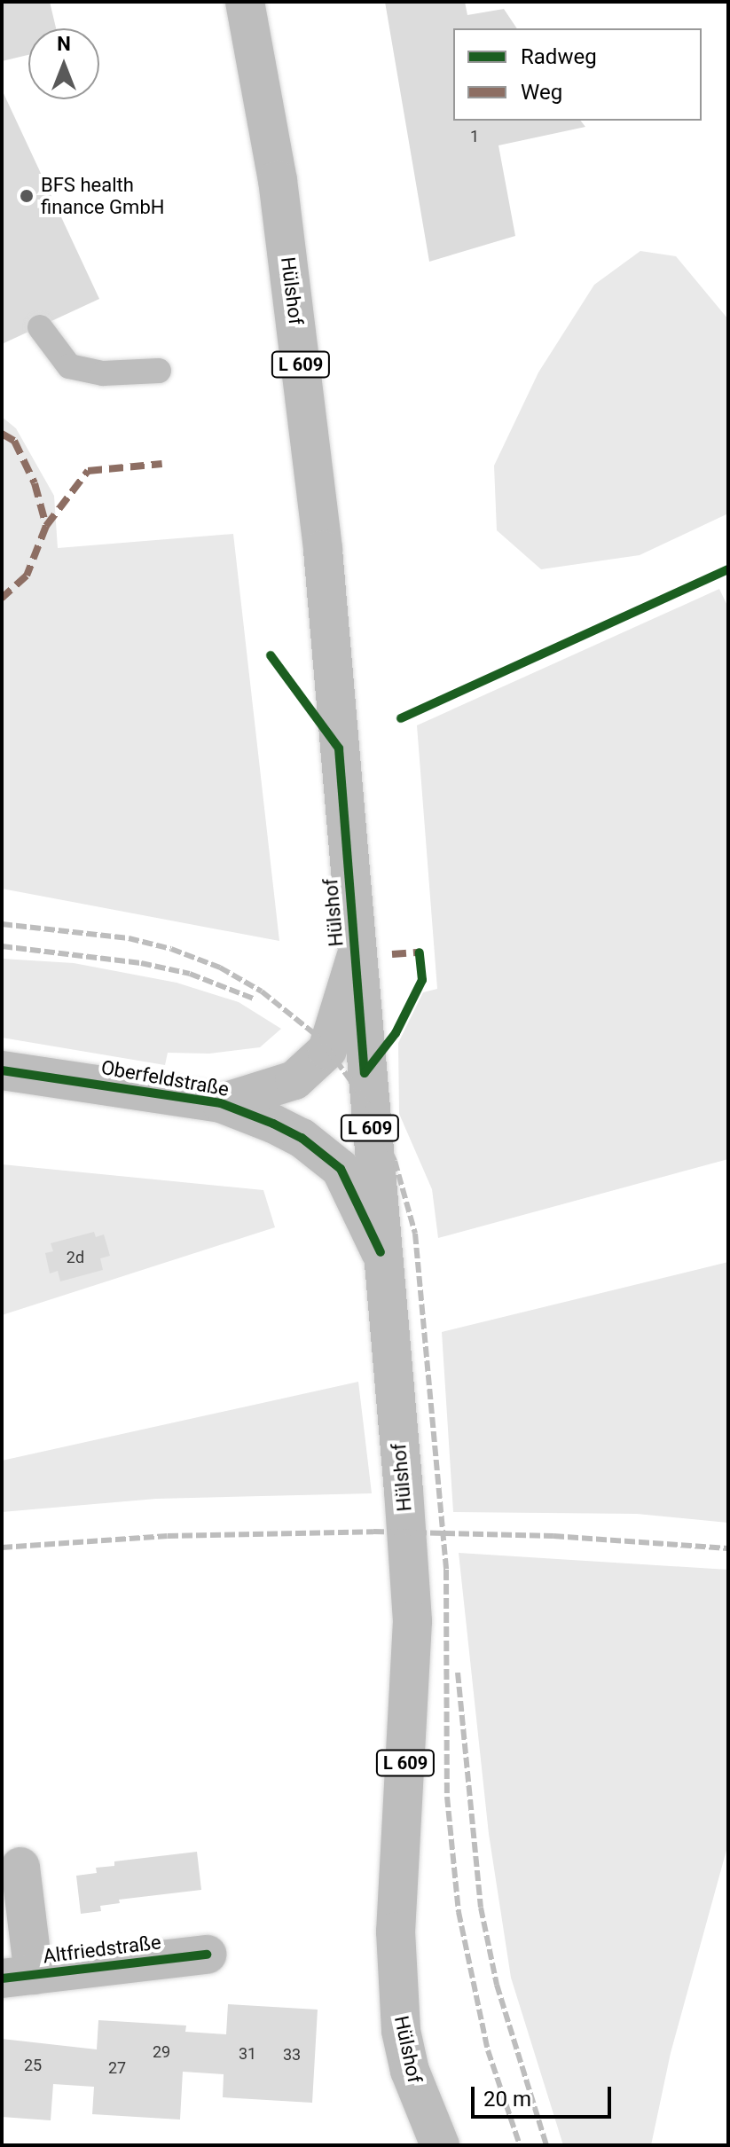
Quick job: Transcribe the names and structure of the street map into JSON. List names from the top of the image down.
{
  "streets": {
    "main road": [
      "Hülshof",
      "L 609",
      "Oberfeldstraße",
      "Altfriedstraße"
    ]
  },
  "crossings": [
    ["Hülshof", "Oberfeldstraße"]
  ],
  "places": ["BFS health finance GmbH"],
  "house_numbers": [
    "1",
    "2d",
    "29",
    "31",
    "33",
    "25",
    "27"
  ],
  "legend": ["Radweg", "Weg"],
  "scale_bar": "20 m",
  "north": "top"
}
